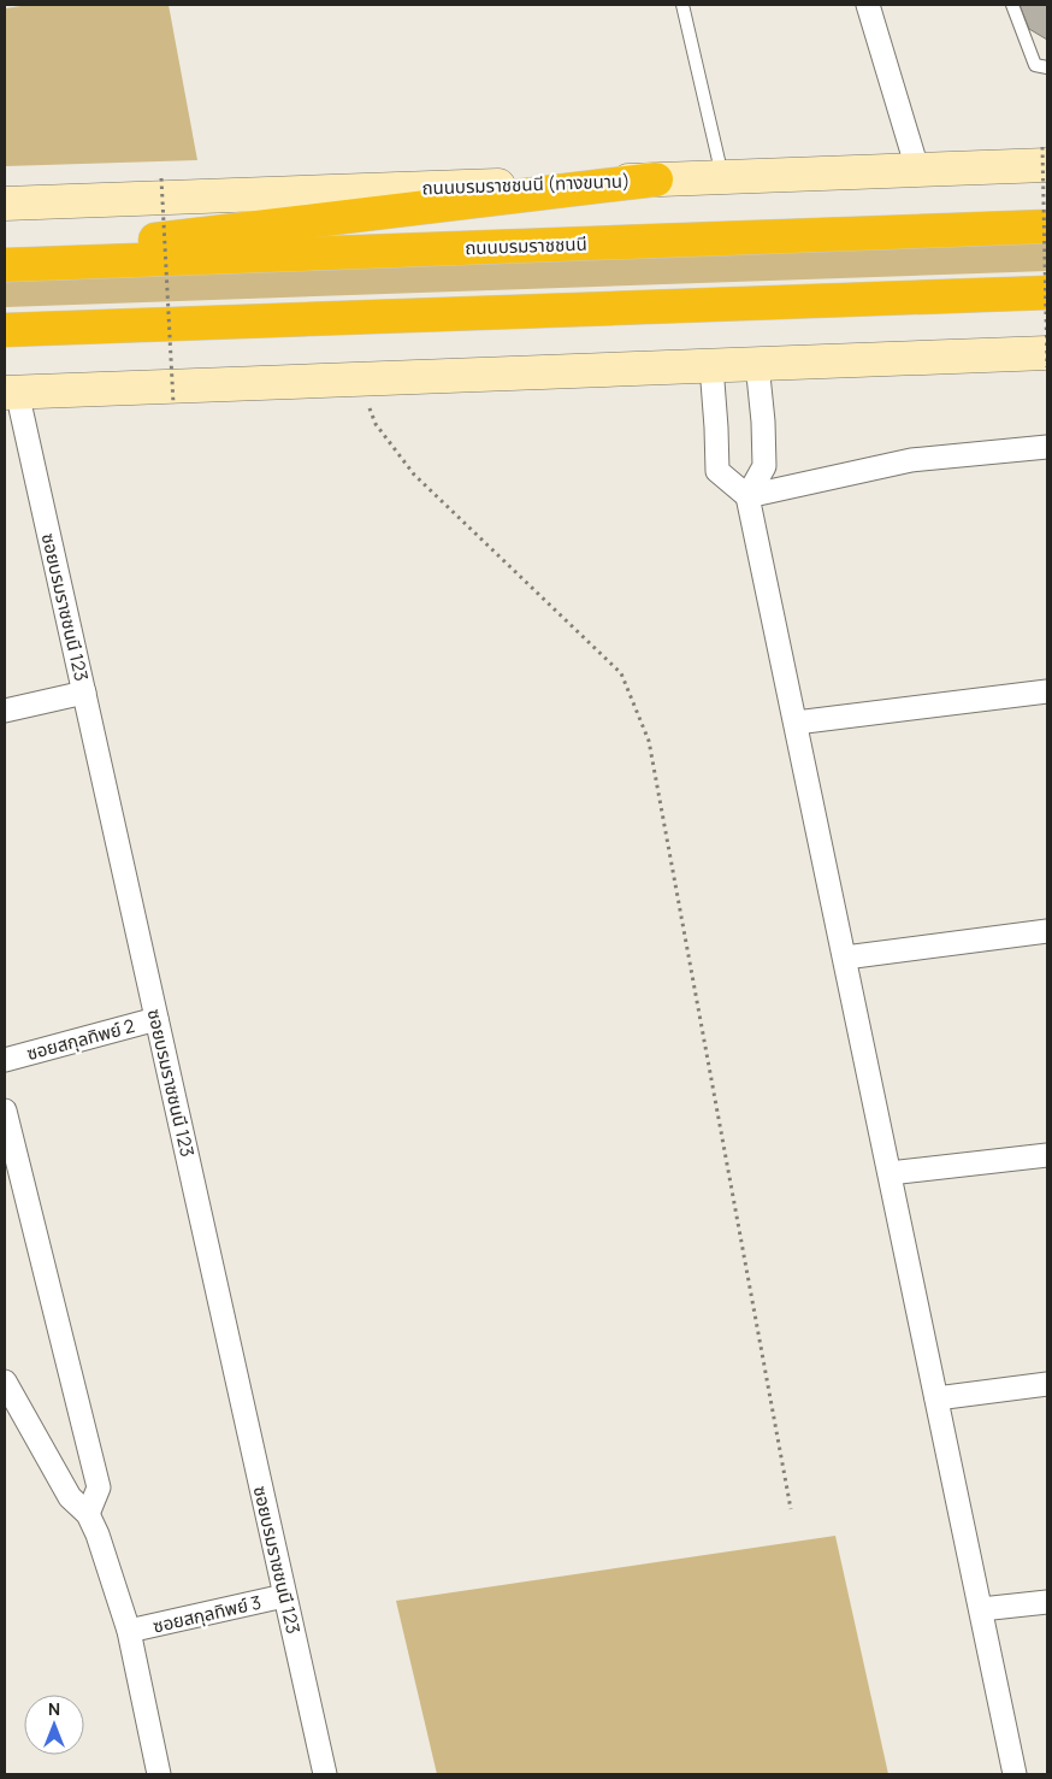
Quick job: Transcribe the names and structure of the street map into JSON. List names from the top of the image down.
{
  "streets": {
    "highway": ["ถนนบรมราชชนนี"],
    "main road": ["ถนนบรมราชชนนี (ทางขนาน)"],
    "street": ["ซอยบรมราชชนนี 123", "ซอยสกุลทิพย์ 2", "ซอยสกุลทิพย์ 3"]
  },
  "crossings": [
    ["ซอยบรมราชชนนี 123", "ซอยสกุลทิพย์ 2"],
    ["ซอยบรมราชชนนี 123", "ซอยสกุลทิพย์ 3"]
  ],
  "north": "top"
}
